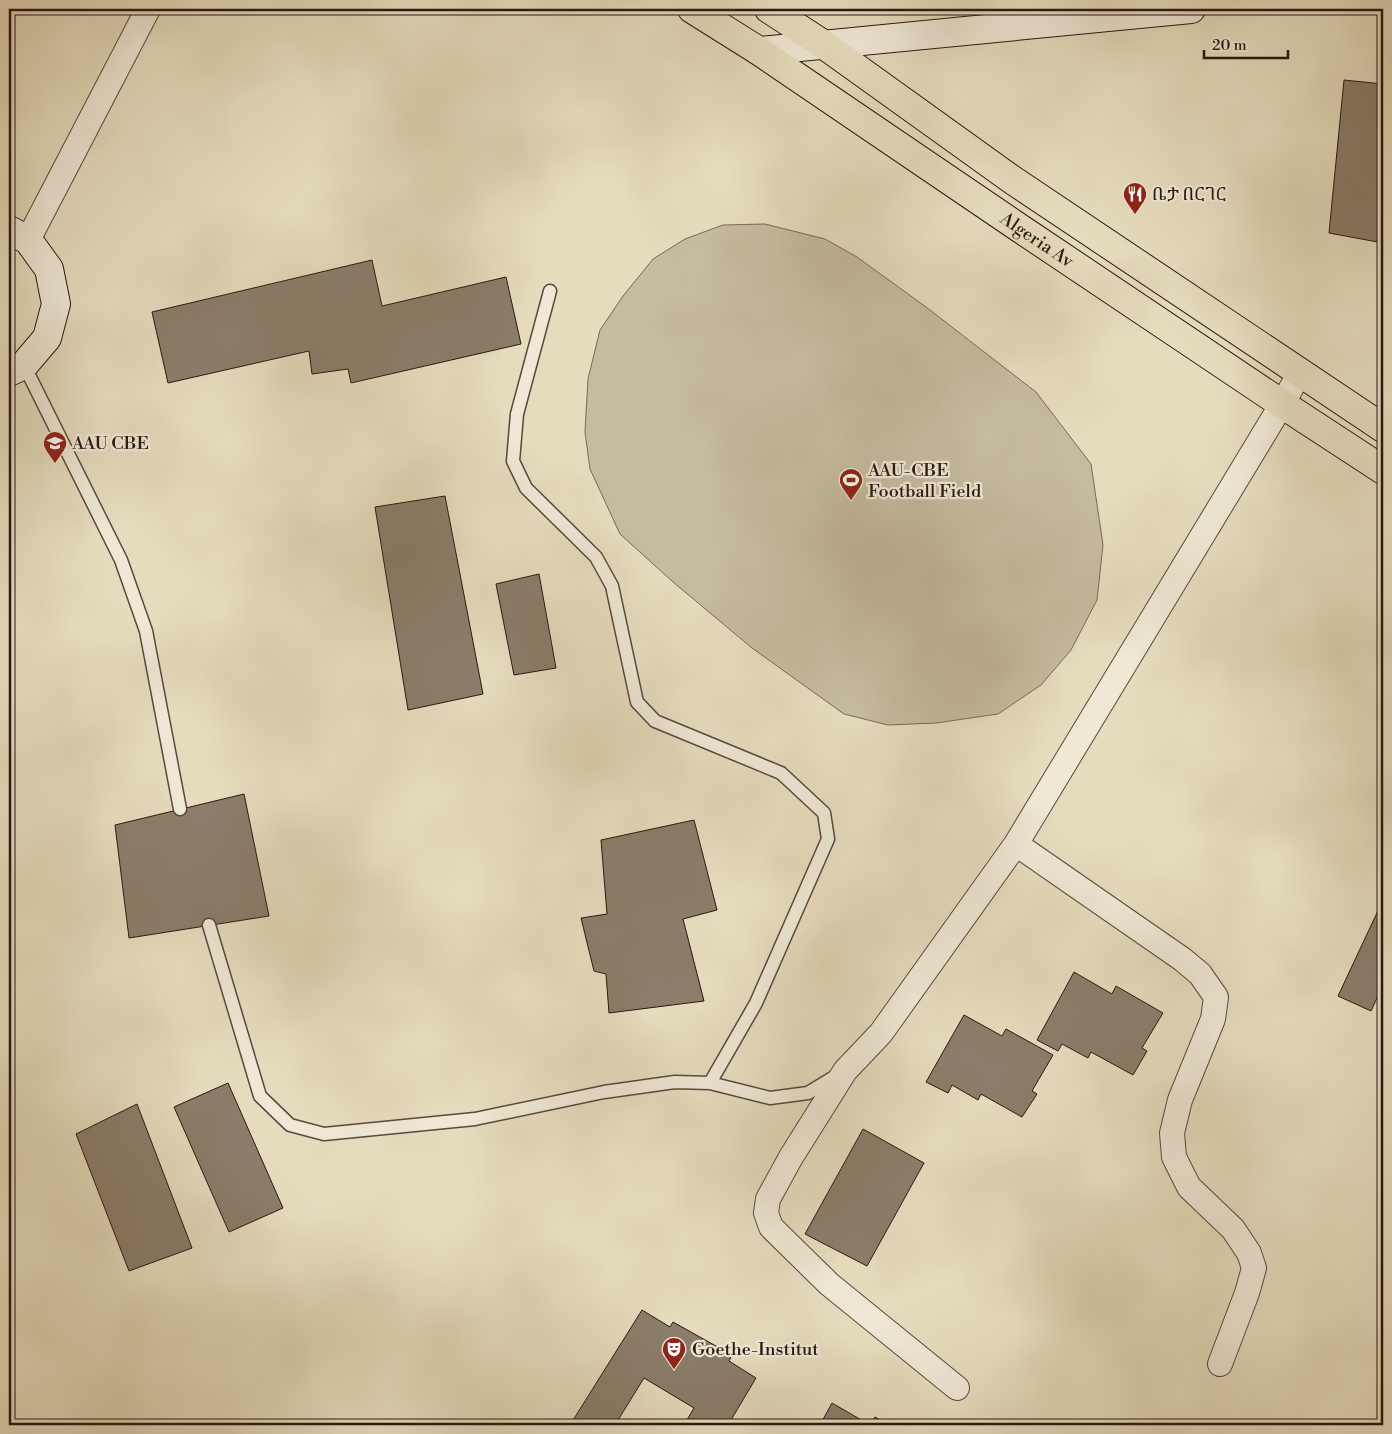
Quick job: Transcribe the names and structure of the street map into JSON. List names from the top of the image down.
{
  "streets": {
    "main road": ["Algeria Av"]
  },
  "places": {
    "restaurant": ["ቤታ በርገር"],
    "school or university": ["AAU CBE"],
    "sports": ["AAU-CBE Football Field"],
    "theatre": ["Goethe-Institut"]
  },
  "scale_bar": "20 m"
}
